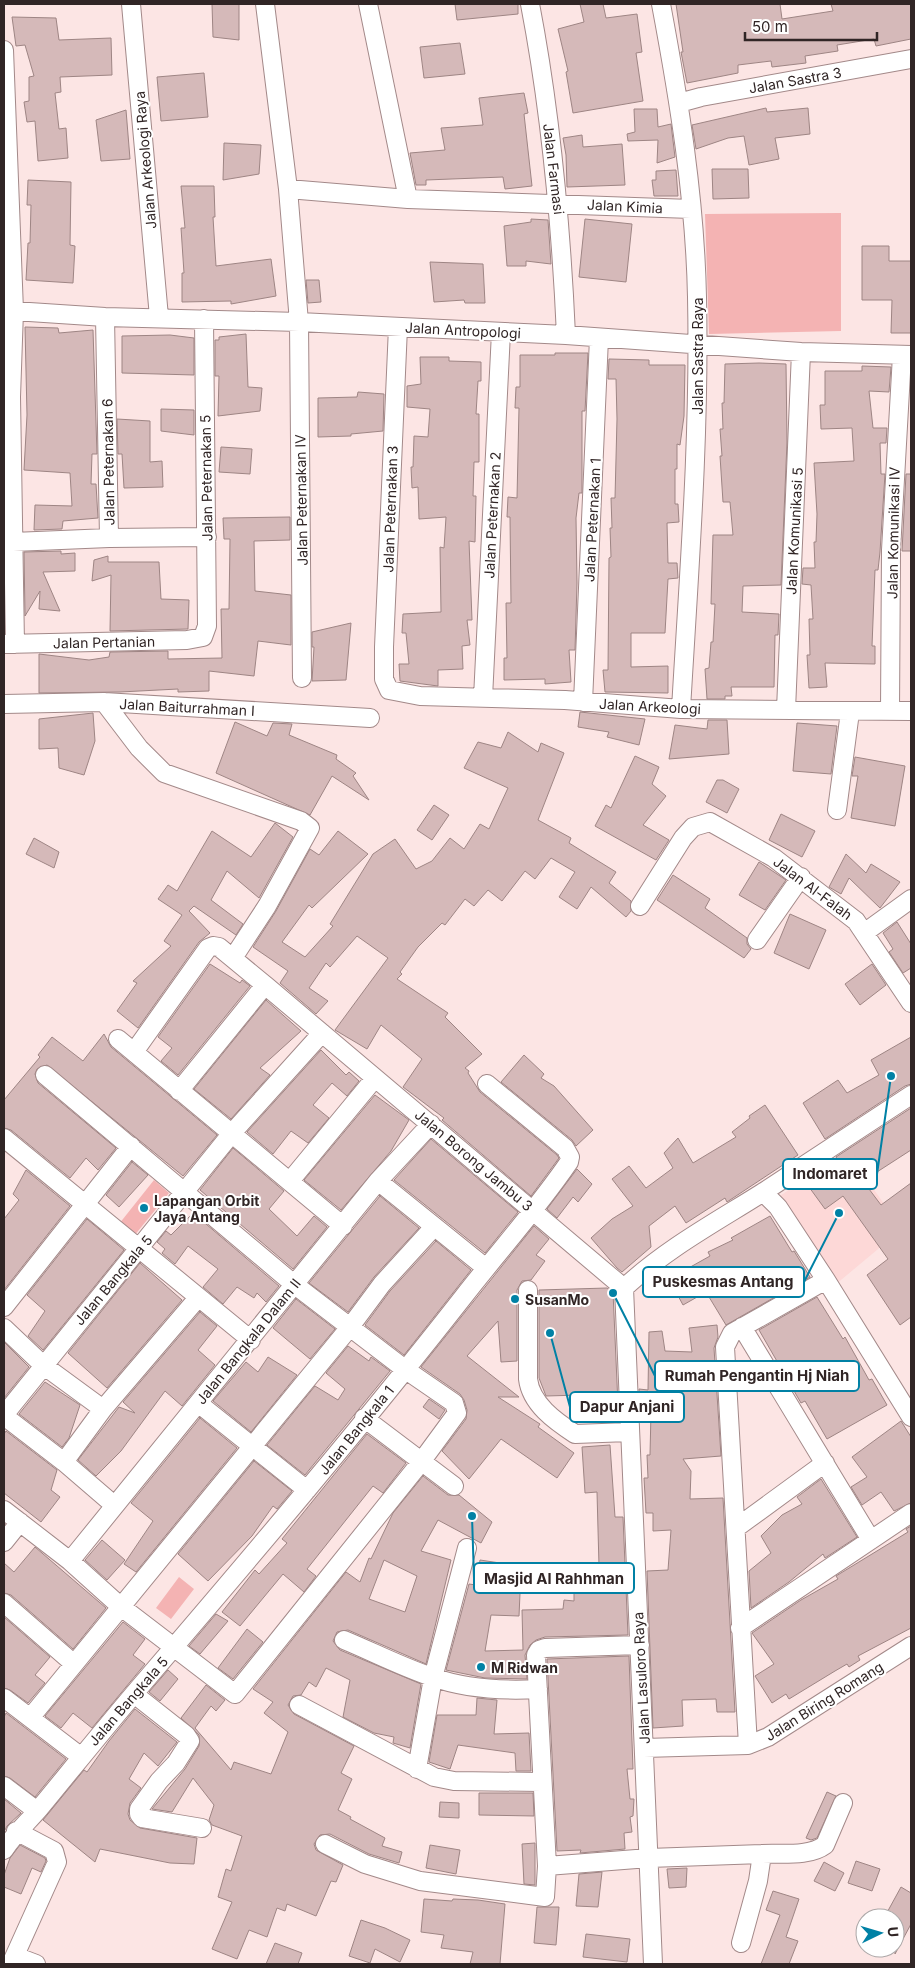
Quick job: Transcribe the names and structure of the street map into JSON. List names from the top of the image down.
{
  "streets": {
    "street": [
      "Jalan Sastra 3",
      "Jalan Arkeologi Raya",
      "Jalan Farmasi",
      "Jalan Kimia",
      "Jalan Antropologi",
      "Jalan Sastra Raya",
      "Jalan Peternakan 6",
      "Jalan Peternakan 5",
      "Jalan Peternakan IV",
      "Jalan Peternakan 3",
      "Jalan Peternakan 2",
      "Jalan Peternakan 1",
      "Jalan Komunikasi 5",
      "Jalan Komunikasi IV",
      "Jalan Pertanian",
      "Jalan Arkeologi",
      "Jalan Baiturrahman I",
      "Jalan Al-Falah",
      "Jalan Borong Jambu 3",
      "Jalan Bangkala 5",
      "Jalan Bangkala Dalam II",
      "Jalan Bangkala 1",
      "Jalan Lasuloro Raya",
      "Jalan Biring Romang"
    ]
  },
  "crossings": [
    ["Jalan Sastra 3", "Jalan Sastra Raya"],
    ["Jalan Arkeologi Raya", "Jalan Antropologi"],
    ["Jalan Farmasi", "Jalan Kimia"],
    ["Jalan Farmasi", "Jalan Antropologi"],
    ["Jalan Kimia", "Jalan Sastra Raya"],
    ["Jalan Kimia", "Jalan Peternakan IV"],
    ["Jalan Antropologi", "Jalan Sastra Raya"],
    ["Jalan Antropologi", "Jalan Peternakan 6"],
    ["Jalan Antropologi", "Jalan Peternakan 5"],
    ["Jalan Antropologi", "Jalan Peternakan IV"],
    ["Jalan Antropologi", "Jalan Peternakan 3"],
    ["Jalan Antropologi", "Jalan Peternakan 2"],
    ["Jalan Antropologi", "Jalan Peternakan 1"],
    ["Jalan Antropologi", "Jalan Komunikasi 5"],
    ["Jalan Antropologi", "Jalan Komunikasi IV"],
    ["Jalan Sastra Raya", "Jalan Arkeologi"],
    ["Jalan Peternakan 6", "Jalan Peternakan 5"],
    ["Jalan Peternakan 5", "Jalan Pertanian"],
    ["Jalan Peternakan 3", "Jalan Arkeologi"],
    ["Jalan Peternakan 2", "Jalan Arkeologi"],
    ["Jalan Peternakan 1", "Jalan Arkeologi"],
    ["Jalan Komunikasi 5", "Jalan Arkeologi"],
    ["Jalan Komunikasi IV", "Jalan Arkeologi"],
    ["Jalan Borong Jambu 3", "Jalan Bangkala 5"],
    ["Jalan Borong Jambu 3", "Jalan Bangkala Dalam II"],
    ["Jalan Borong Jambu 3", "Jalan Bangkala 1"],
    ["Jalan Borong Jambu 3", "Jalan Lasuloro Raya"],
    ["Jalan Bangkala 5", "Jalan Bangkala Dalam II"],
    ["Jalan Bangkala 5", "Jalan Bangkala 1"],
    ["Jalan Lasuloro Raya", "Jalan Biring Romang"]
  ],
  "places": [
    "Indomaret",
    "Lapangan Orbit Jaya Antang",
    "Puskesmas Antang",
    "Rumah Pengantin Hj Niah",
    "SusanMo",
    "Dapur Anjani",
    "Masjid Al Rahhman",
    "M Ridwan"
  ],
  "scale_bar": "50 m",
  "north": "right"
}
